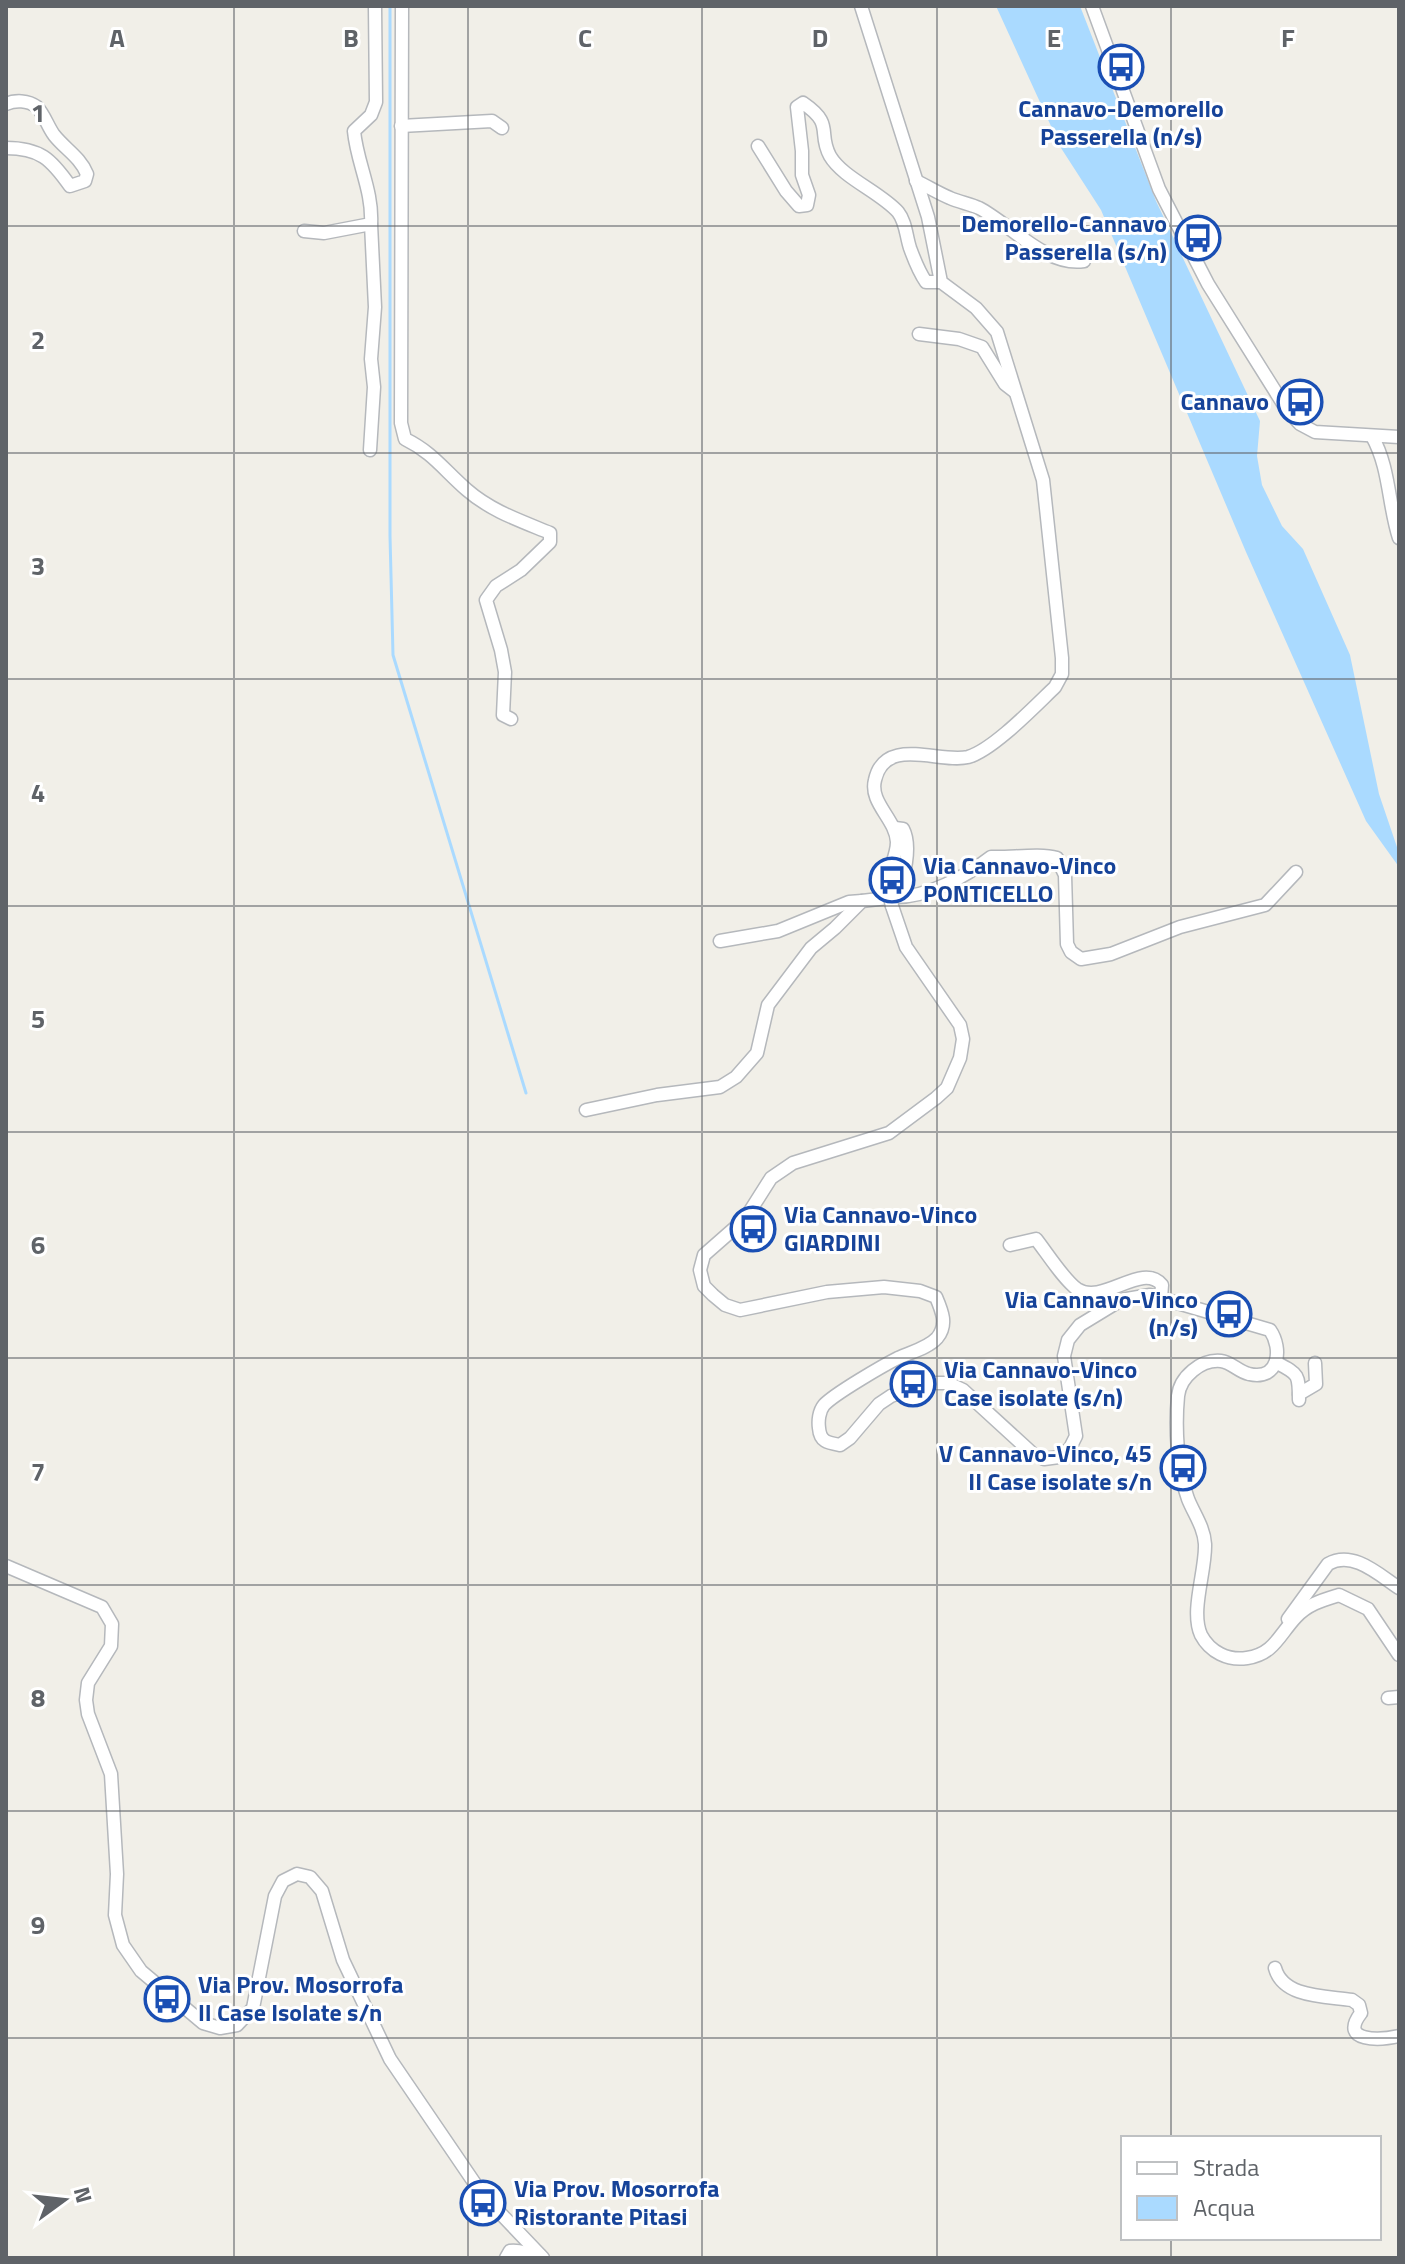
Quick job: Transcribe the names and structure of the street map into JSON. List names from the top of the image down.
{
  "places": {
    "bus stop": [
      "Cannavo-Demorello Passerella (n/s)",
      "Demorello-Cannavo Passerella (s/n)",
      "Cannavo",
      "Via Cannavo-Vinco PONTICELLO",
      "Via Cannavo-Vinco GIARDINI",
      "Via Cannavo-Vinco (n/s)",
      "Via Cannavo-Vinco Case isolate (s/n)",
      "V Cannavo-Vinco, 45 II Case isolate s/n",
      "Via Prov. Mosorrofa II Case Isolate s/n",
      "Via Prov. Mosorrofa Ristorante Pitasi"
    ]
  },
  "legend": ["Strada", "Acqua"],
  "north": "right",
  "grid": {
    "columns": [
      "A",
      "B",
      "C",
      "D",
      "E",
      "F"
    ],
    "rows": [
      "1",
      "2",
      "3",
      "4",
      "5",
      "6",
      "7",
      "8",
      "9"
    ]
  }
}
